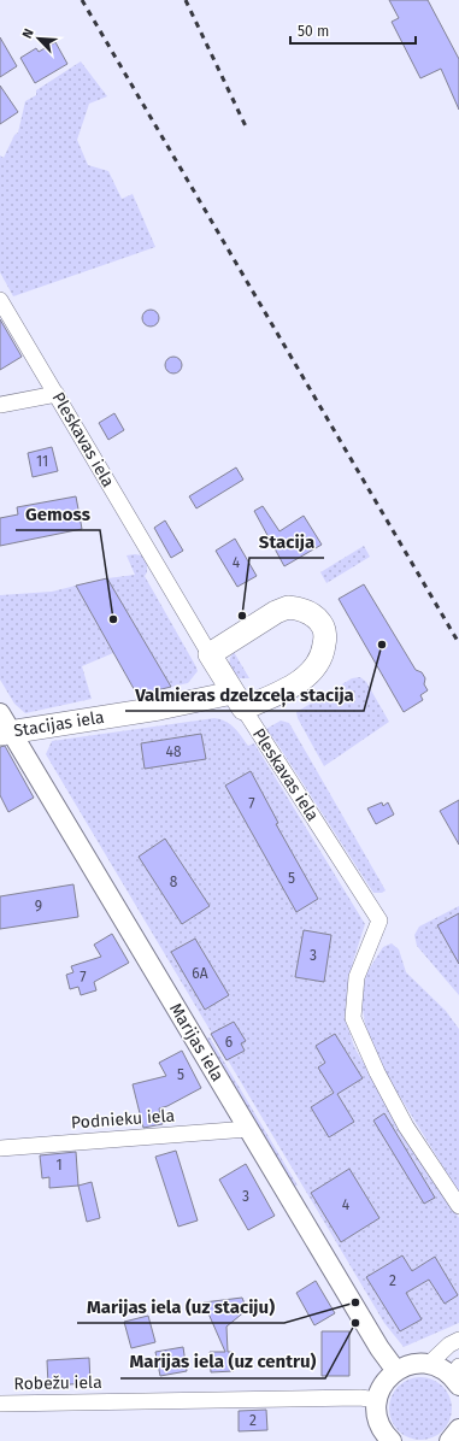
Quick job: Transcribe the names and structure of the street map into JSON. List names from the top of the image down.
{
  "streets": {
    "main road": ["Pleskavas iela", "Stacijas iela"],
    "street": ["Marijas iela", "Podnieku iela", "Robežu iela"]
  },
  "crossings": [
    ["Pleskavas iela", "Stacijas iela"],
    ["Stacijas iela", "Marijas iela"],
    ["Marijas iela", "Podnieku iela"]
  ],
  "places": [
    "Stacija",
    "Gemoss",
    "Valmieras dzelzceļa stacija",
    "Marijas iela (uz staciju)",
    "Marijas iela (uz centru)"
  ],
  "house_numbers": [
    "11",
    "4",
    "48",
    "7",
    "5",
    "8",
    "9",
    "3",
    "6A",
    "7",
    "6",
    "5",
    "1",
    "3",
    "4",
    "2",
    "2"
  ],
  "scale_bar": "50 m",
  "north": "top left"
}
